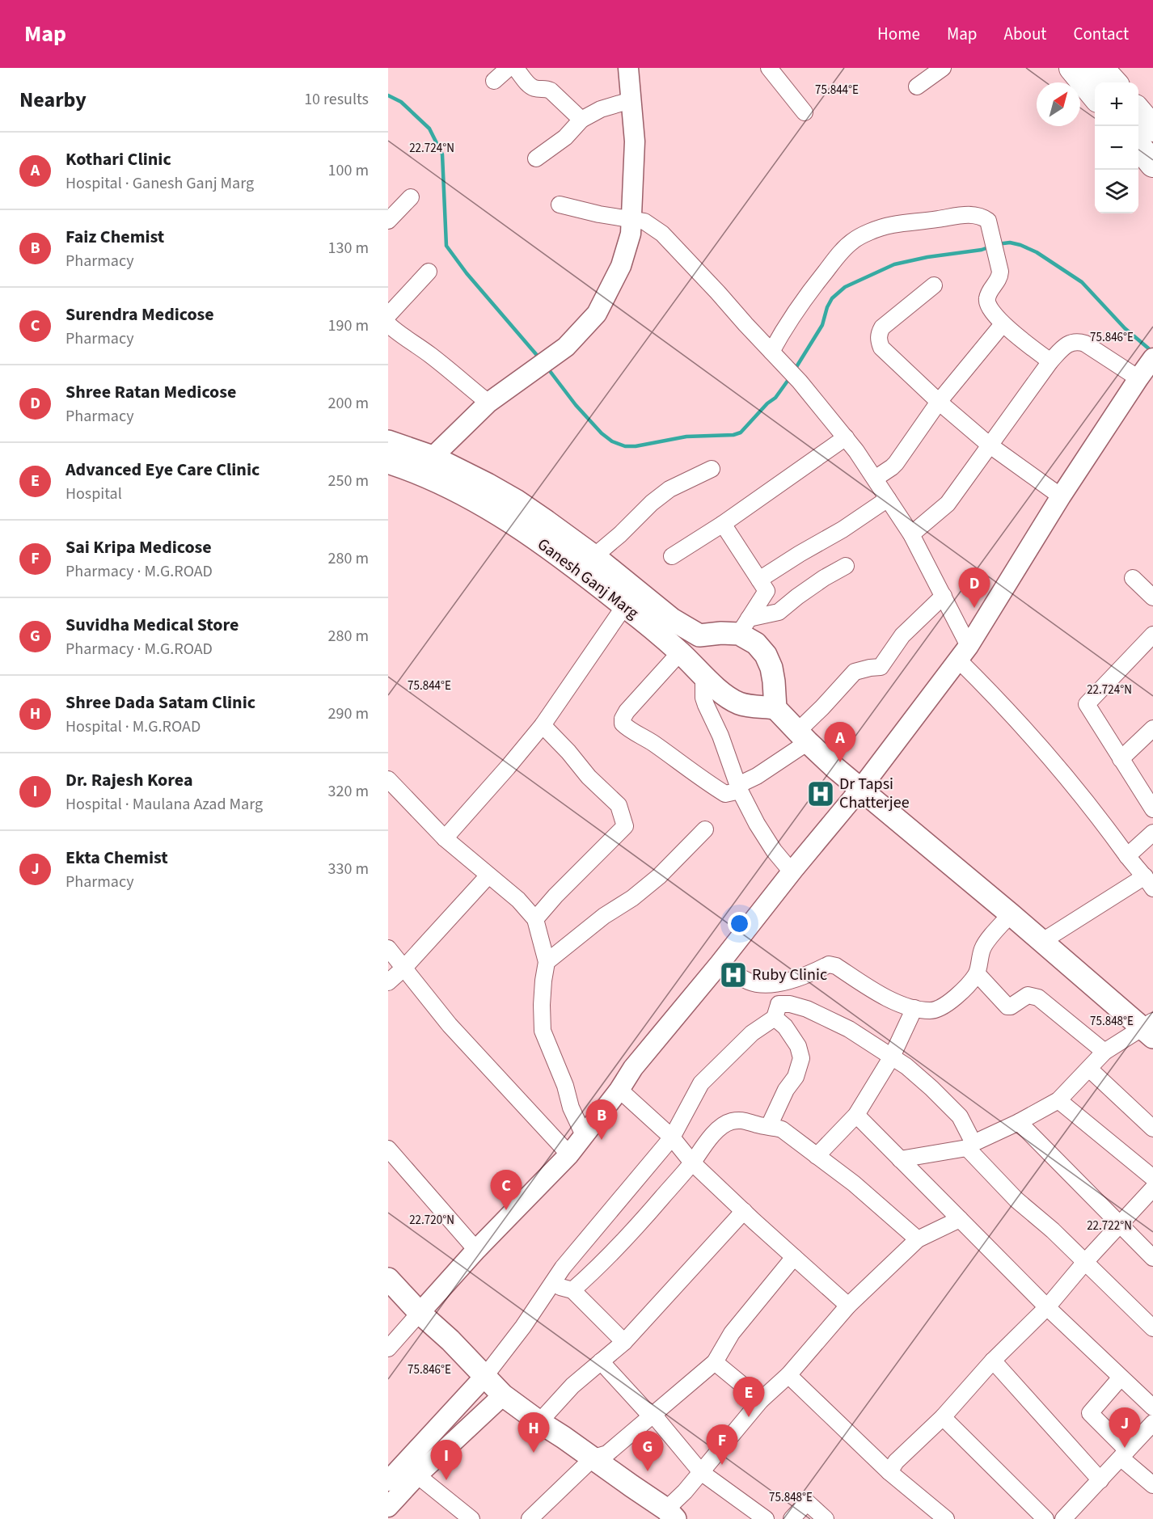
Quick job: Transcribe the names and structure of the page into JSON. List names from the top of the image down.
{
  "streets": {
    "main road": ["Ganesh Ganj Marg"]
  },
  "places": {
    "hospital": ["Dr Tapsi Chatterjee", "Ruby Clinic"]
  },
  "north": "top right",
  "page": {
    "header": "Map",
    "nav": [
      "Home",
      "Map",
      "About",
      "Contact"
    ],
    "heading": ["Nearby", "10 results"],
    "map_buttons": ["+", "−"],
    "list": [
      {
        "mark": "A",
        "name": "Kothari Clinic",
        "note": "Hospital · Ganesh Ganj Marg",
        "value": "100 m"
      },
      {
        "mark": "B",
        "name": "Faiz Chemist",
        "note": "Pharmacy",
        "value": "130 m"
      },
      {
        "mark": "C",
        "name": "Surendra Medicose",
        "note": "Pharmacy",
        "value": "190 m"
      },
      {
        "mark": "D",
        "name": "Shree Ratan Medicose",
        "note": "Pharmacy",
        "value": "200 m"
      },
      {
        "mark": "E",
        "name": "Advanced Eye Care Clinic",
        "note": "Hospital",
        "value": "250 m"
      },
      {
        "mark": "F",
        "name": "Sai Kripa Medicose",
        "note": "Pharmacy · M.G.ROAD",
        "value": "280 m"
      },
      {
        "mark": "G",
        "name": "Suvidha Medical Store",
        "note": "Pharmacy · M.G.ROAD",
        "value": "280 m"
      },
      {
        "mark": "H",
        "name": "Shree Dada Satam Clinic",
        "note": "Hospital · M.G.ROAD",
        "value": "290 m"
      },
      {
        "mark": "I",
        "name": "Dr. Rajesh Korea",
        "note": "Hospital · Maulana Azad Marg",
        "value": "320 m"
      },
      {
        "mark": "J",
        "name": "Ekta Chemist",
        "note": "Pharmacy",
        "value": "330 m"
      }
    ],
    "pins": [
      "D",
      "A",
      "B",
      "C",
      "E",
      "J",
      "H",
      "F",
      "G",
      "I"
    ]
  },
  "coordinates": [
    "75.844°E",
    "22.724°N",
    "75.846°E",
    "75.848°E",
    "22.720°N",
    "22.722°N"
  ]
}
